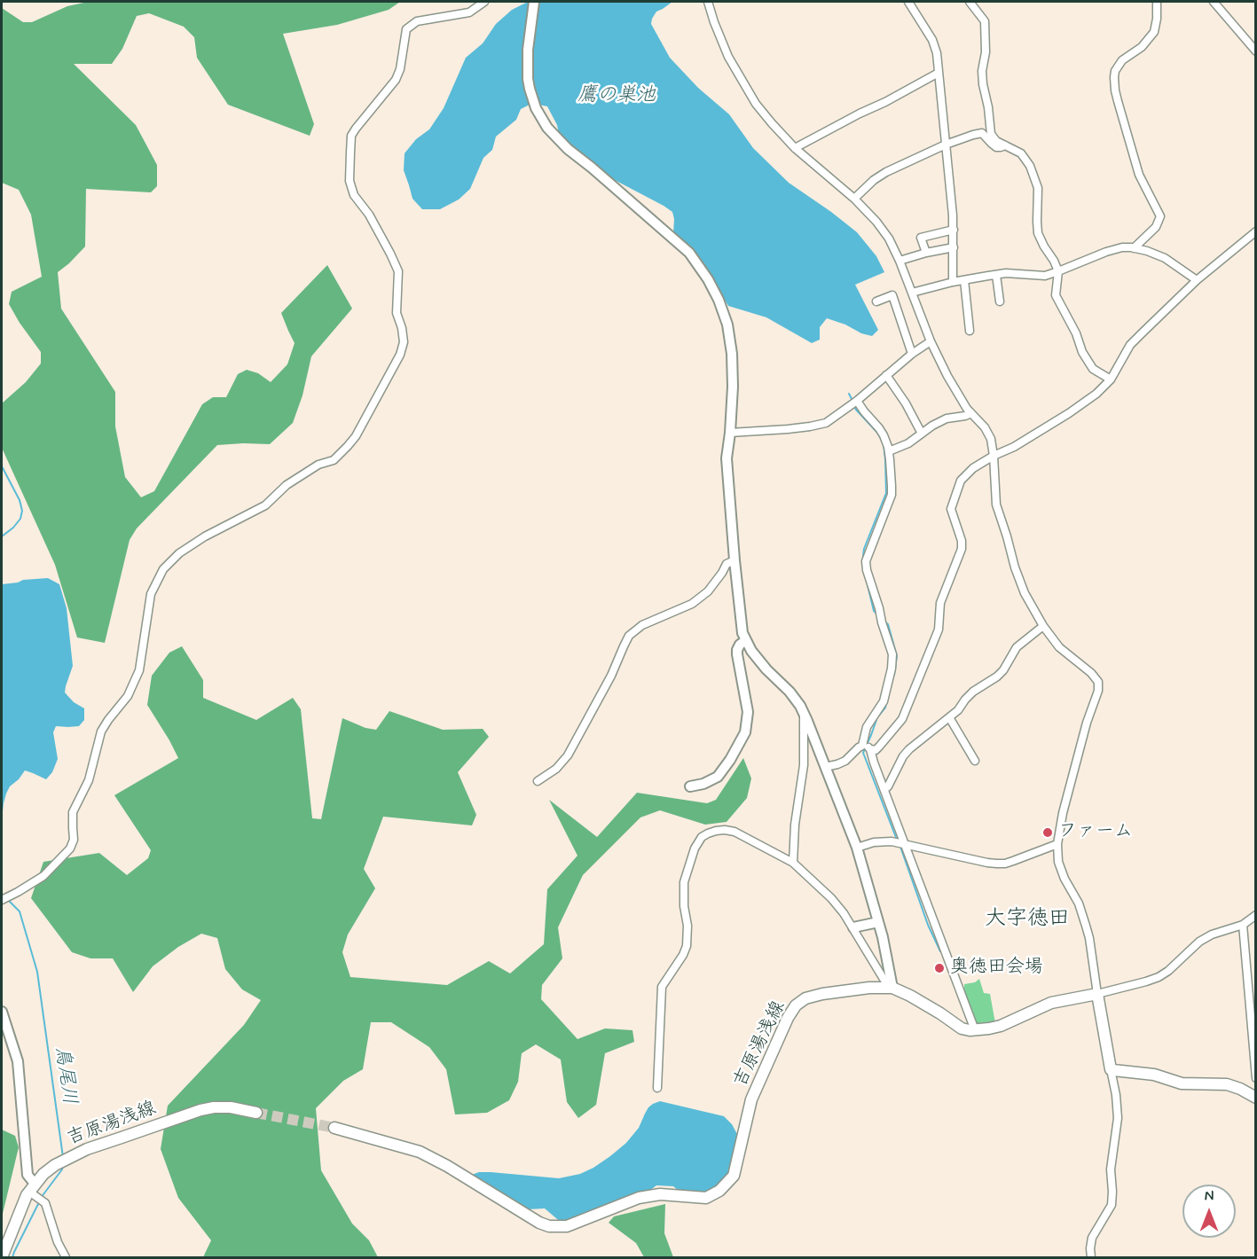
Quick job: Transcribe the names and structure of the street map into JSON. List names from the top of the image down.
{
  "streets": {
    "main road": ["吉原湯浅線"]
  },
  "districts": ["大字徳田"],
  "water": ["鷹の巣池", "鳥尾川"],
  "places": ["ファーム", "奥徳田会場"],
  "north": "top"
}
